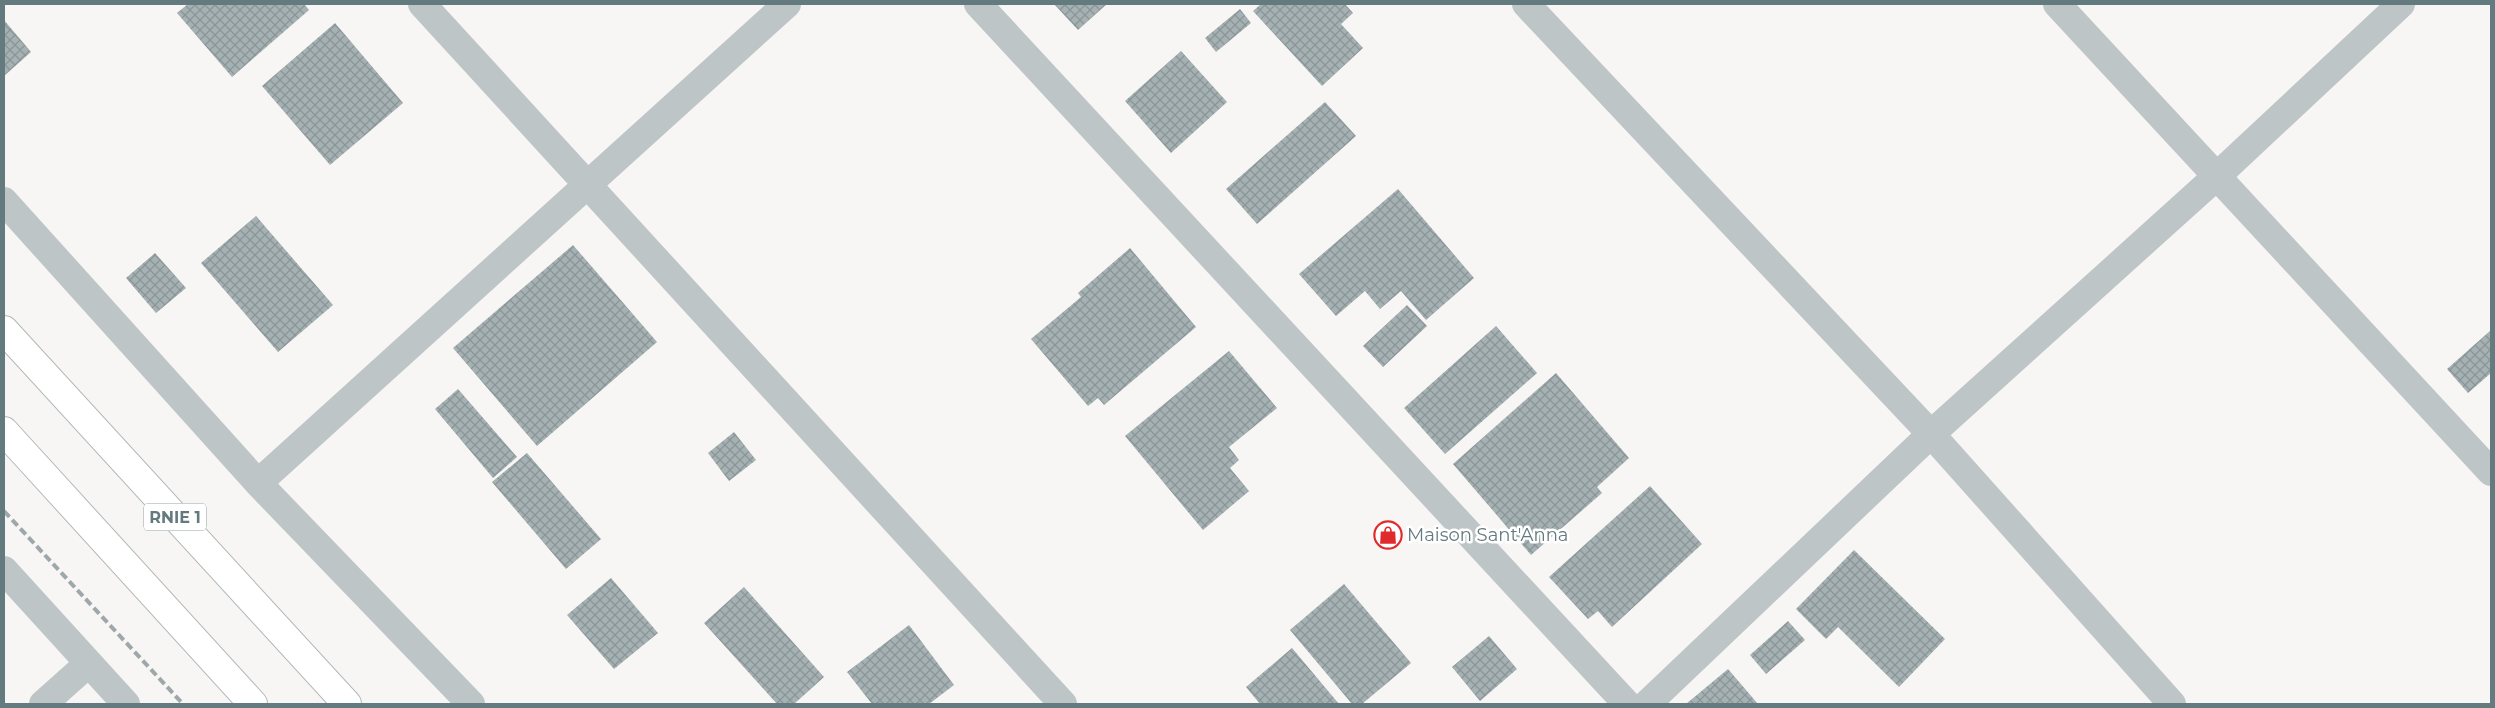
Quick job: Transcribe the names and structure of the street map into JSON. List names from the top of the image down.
{
  "streets": {
    "highway": ["RNIE 1"]
  },
  "places": {
    "shop": ["Maison Sant'Anna"]
  }
}
